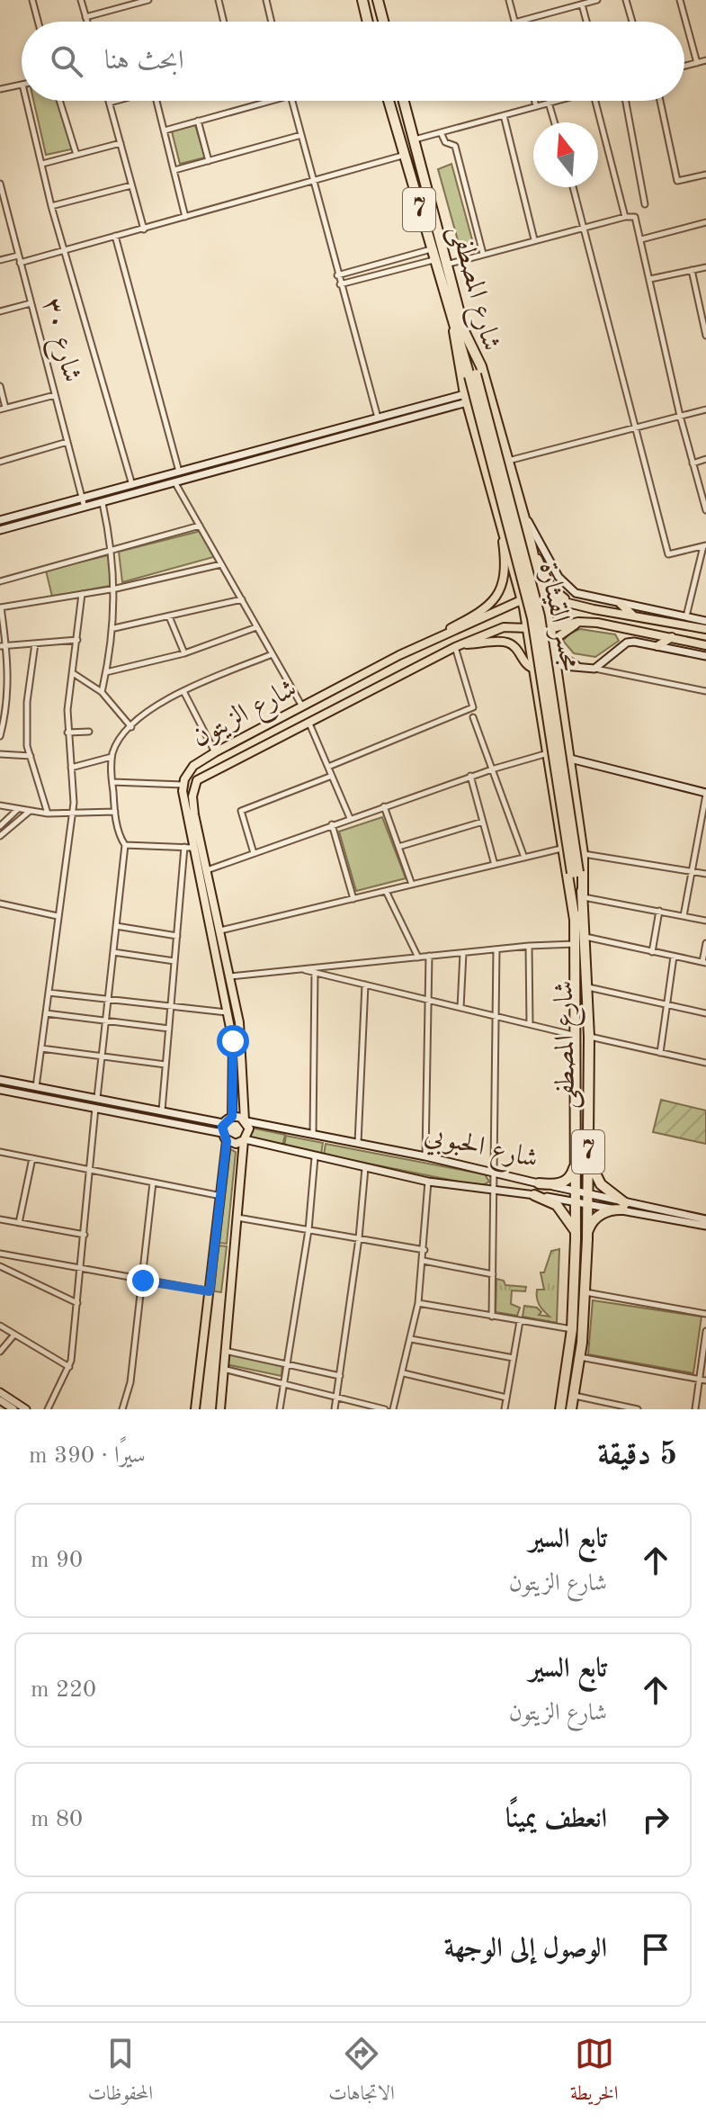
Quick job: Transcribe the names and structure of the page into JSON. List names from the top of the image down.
{
  "streets": {
    "highway": ["7", "شارع المصطفى", "مجسر القيثارة"],
    "main road": ["شارع الزيتون"],
    "street": ["شارع ٣٠", "شارع الحبوبي"]
  },
  "crossings": [
    ["7", "شارع المصطفى"],
    ["7", "مجسر القيثارة"],
    ["شارع المصطفى", "مجسر القيثارة"],
    ["شارع المصطفى", "شارع الحبوبي"],
    ["شارع الزيتون", "شارع الحبوبي"]
  ],
  "north": "top",
  "page": {
    "search": "ابحث هنا",
    "heading": ["5 دقيقة", "سيرًا · 390 m"],
    "list": [
      ["تابع السير", "شارع الزيتون", "90 m"],
      ["تابع السير", "شارع الزيتون", "220 m"],
      ["انعطف يمينًا", "80 m"],
      "الوصول إلى الوجهة"
    ],
    "nav": ["الخريطة", "الاتجاهات", "المحفوظات"]
  }
}
